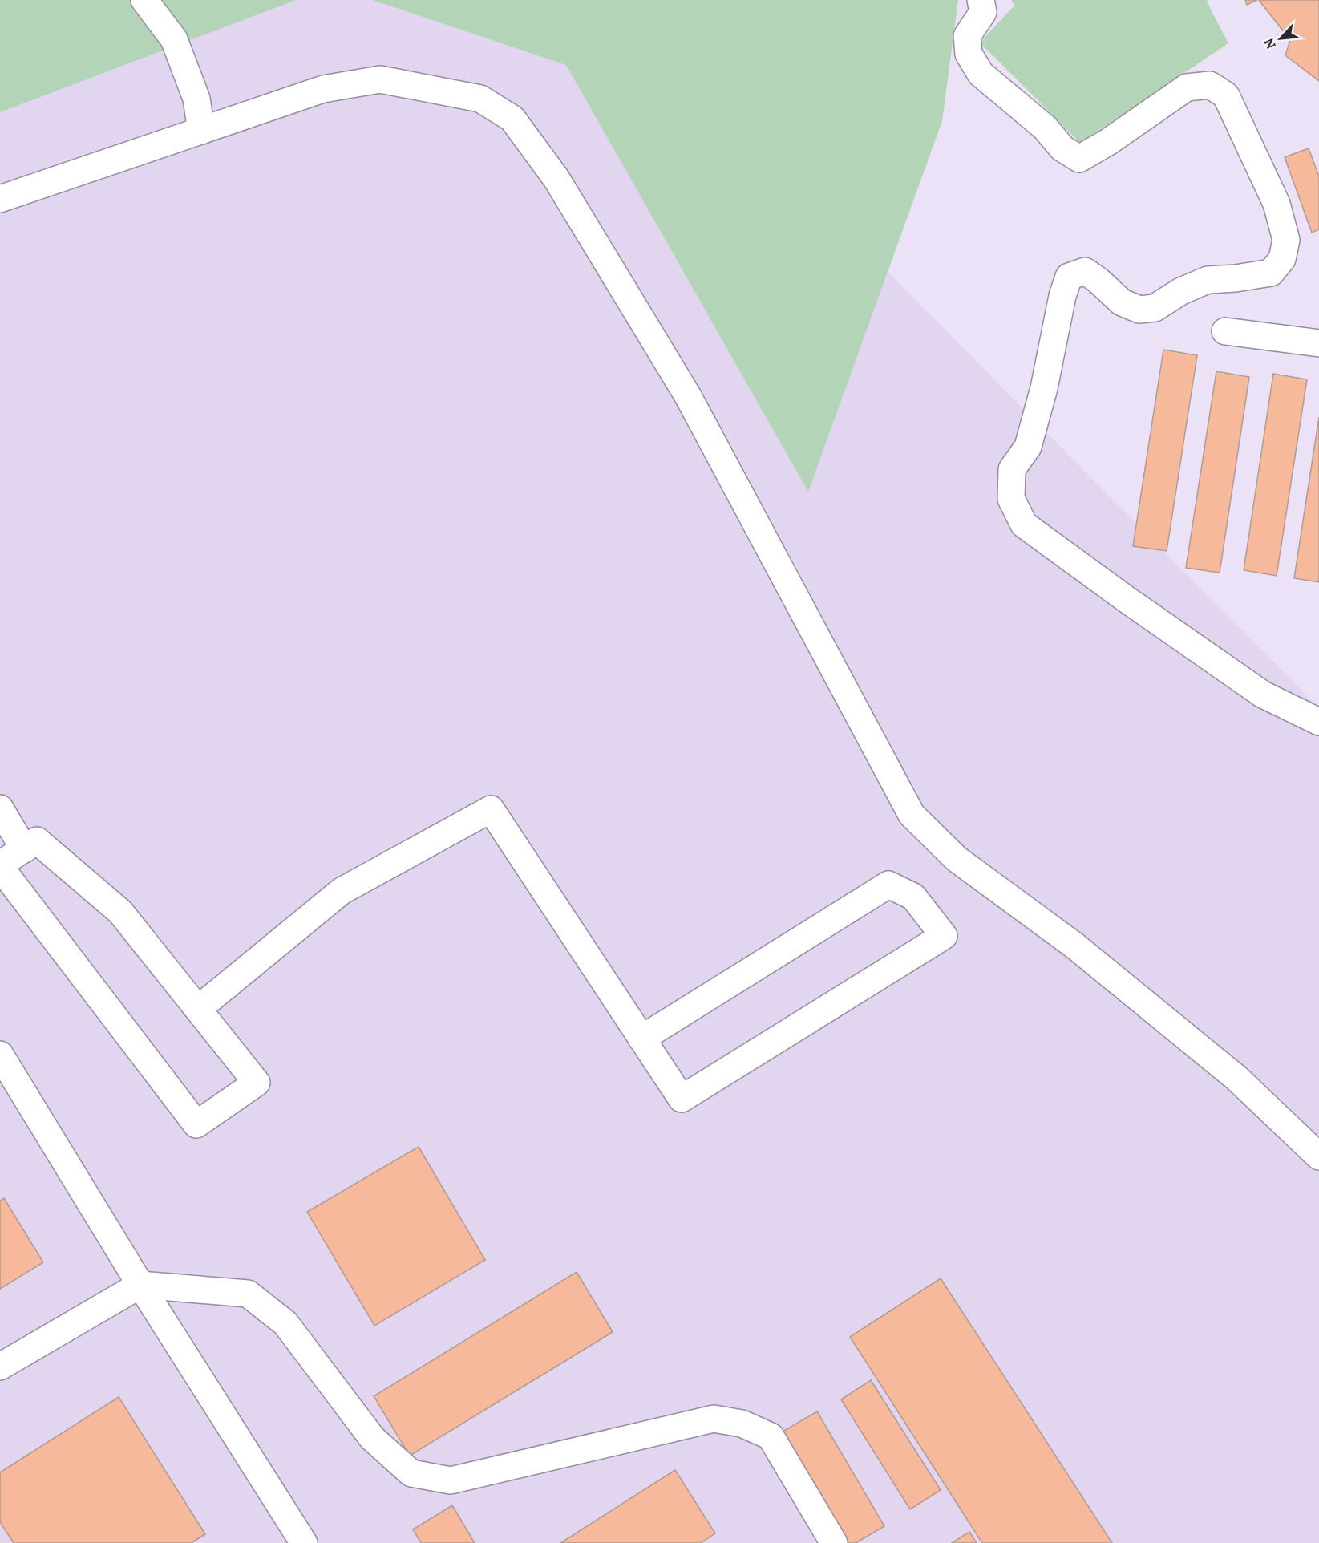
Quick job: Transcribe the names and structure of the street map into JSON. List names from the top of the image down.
{
  "north": "bottom left"
}
